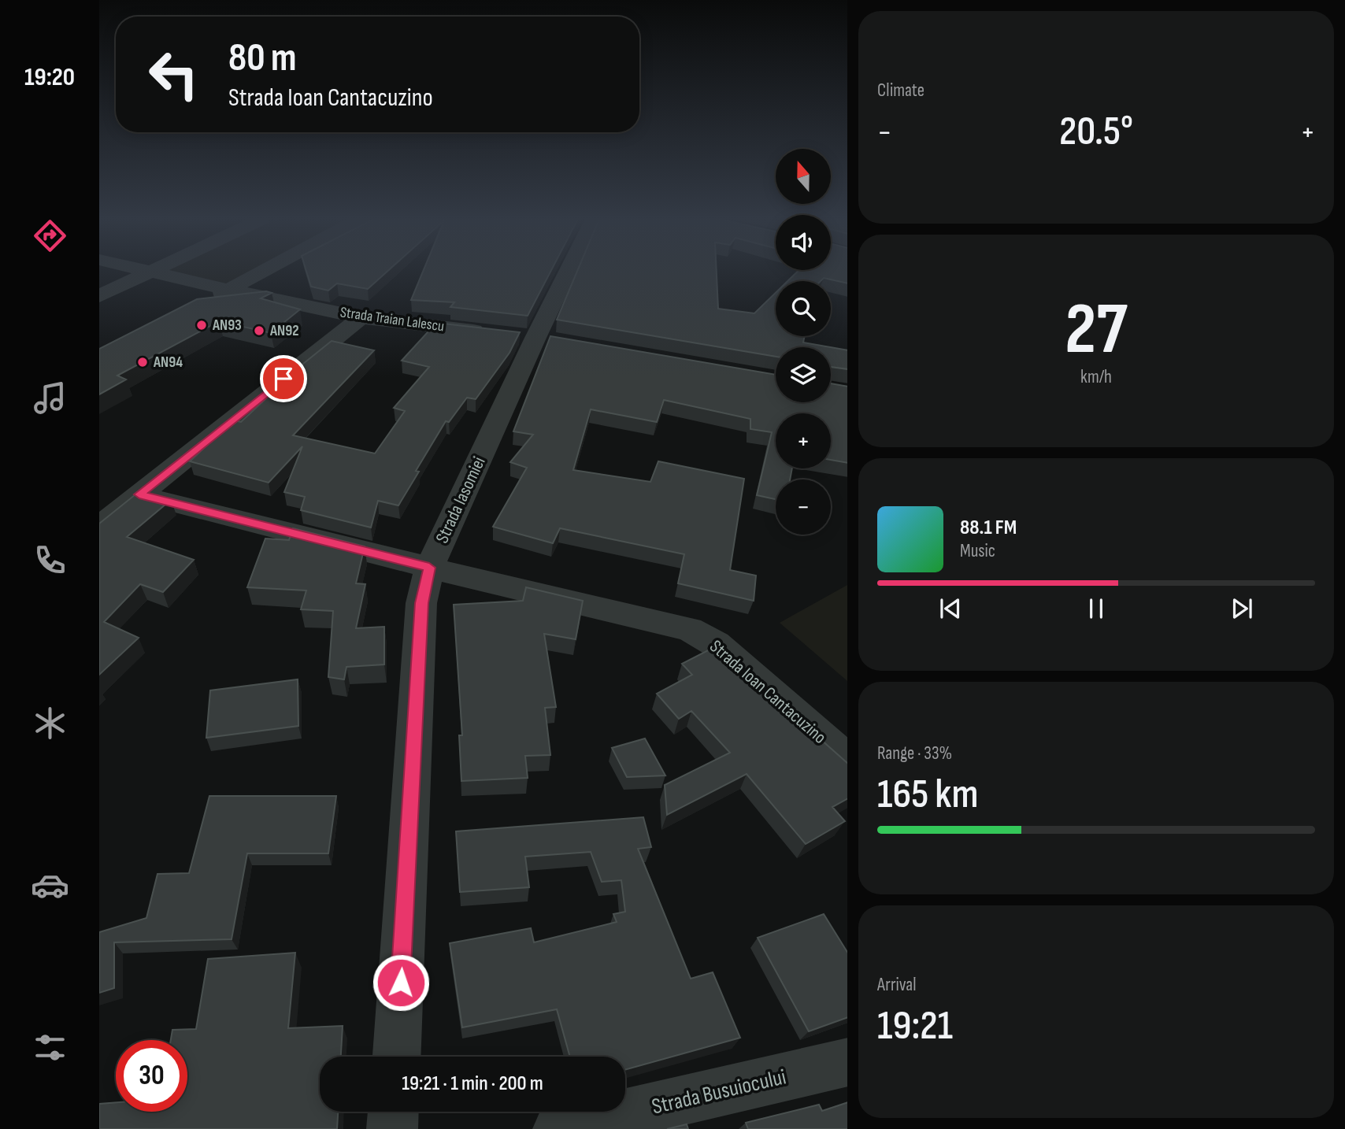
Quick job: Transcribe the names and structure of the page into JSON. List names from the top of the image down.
{
  "streets": {
    "street": [
      "Strada Traian Lalescu",
      "Strada Iasomiei",
      "Strada Ioan Cantacuzino",
      "Strada Busuiocului"
    ]
  },
  "crossings": [
    ["Strada Iasomiei", "Strada Ioan Cantacuzino"]
  ],
  "places": ["AN93", "AN92", "AN94"],
  "north": "top",
  "page": {
    "tabs": "19:20",
    "tile": [
      "Climate",
      ["27", "km/h"],
      ["Range · 33%", "165 km"],
      ["Arrival", "19:21"]
    ],
    "turn": ["80 m", "Strada Ioan Cantacuzino"],
    "heat": ["−", "20.5°", "+"],
    "map_buttons": ["+", "−"],
    "song": ["88.1 FM", "Music"],
    "limit": "30",
    "trip": "19:21 · 1 min · 200 m"
  }
}
